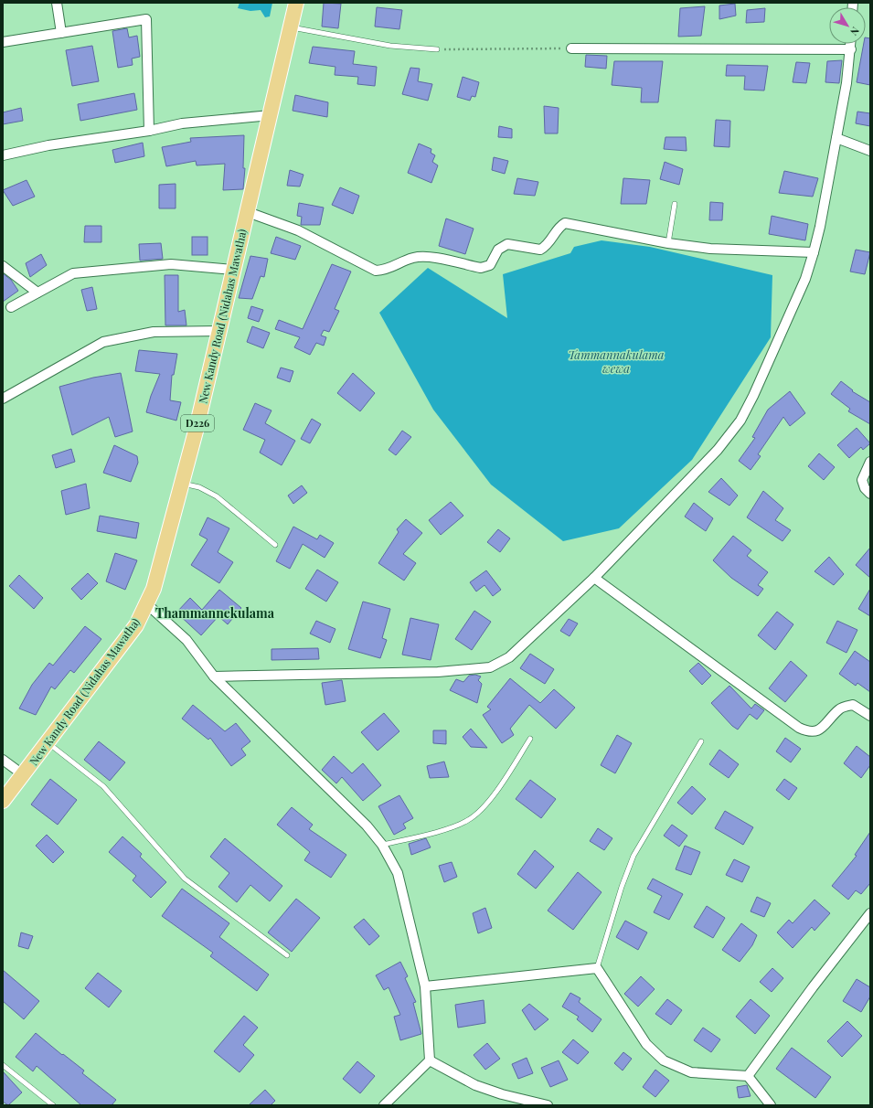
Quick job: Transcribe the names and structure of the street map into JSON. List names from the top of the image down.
{
  "streets": {
    "main road": ["New Kandy Road (Nidahas Mawatha)", "D226"]
  },
  "districts": ["Thammannekulama"],
  "water": ["Tammannakulama wewa"],
  "north": "bottom right"
}
